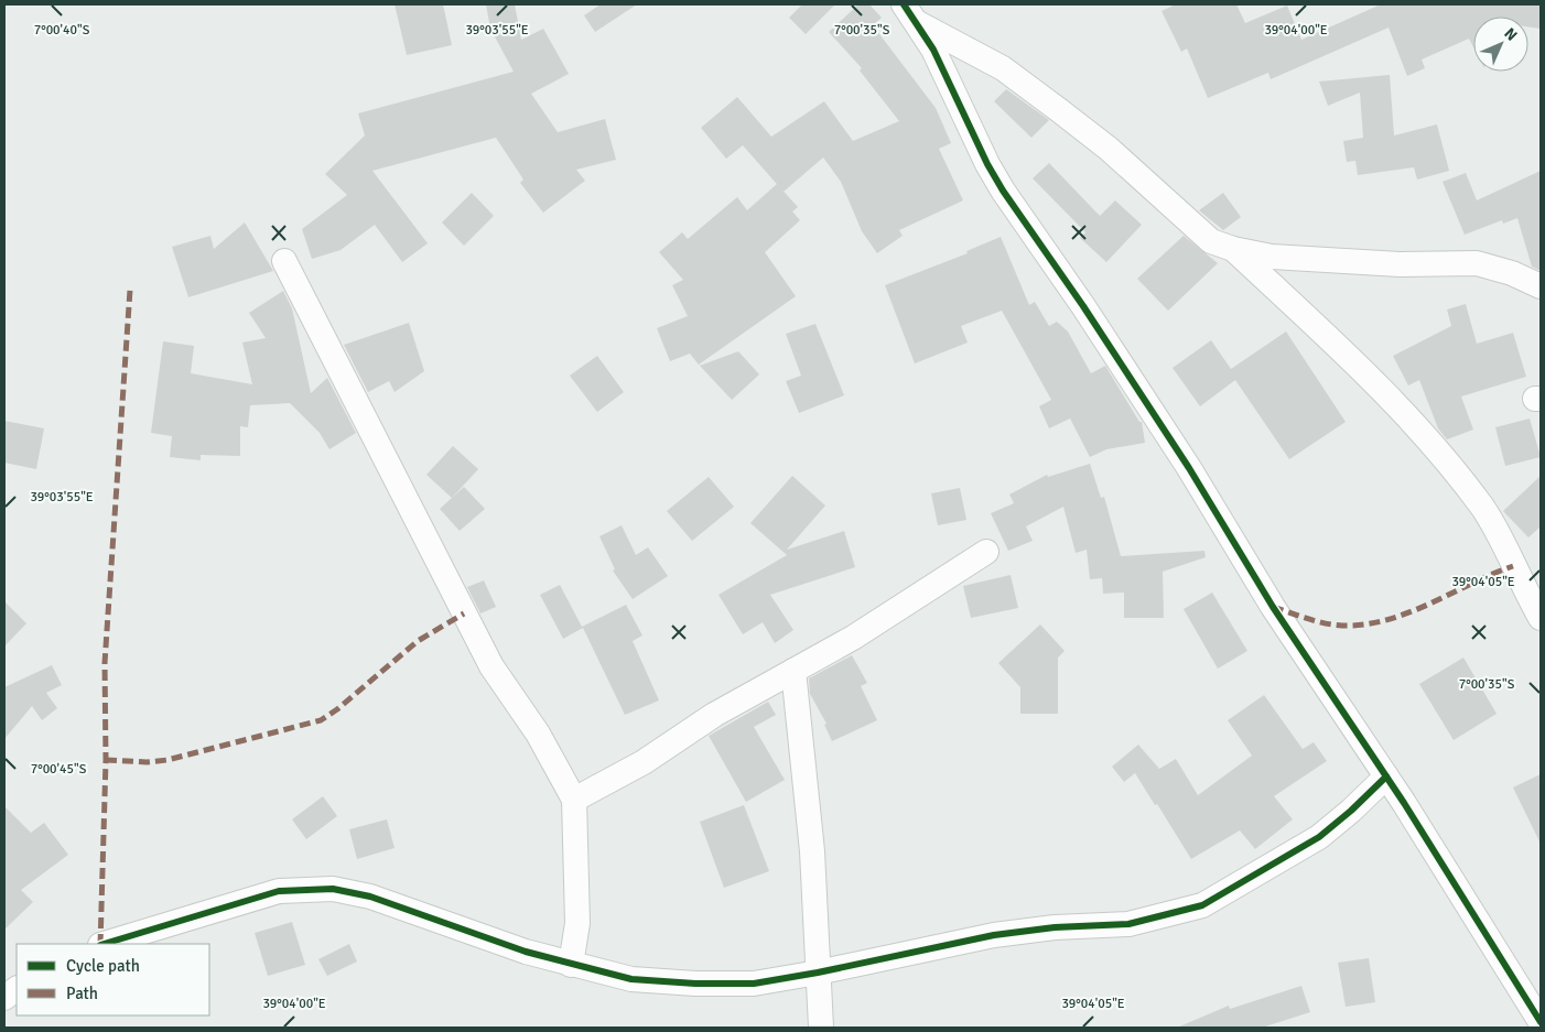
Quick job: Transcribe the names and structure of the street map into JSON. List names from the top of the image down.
{
  "legend": ["Cycle path", "Path"],
  "north": "top right",
  "coordinates": [
    "7°00'40\"S",
    "39°03'55\"E",
    "7°00'35\"S",
    "39°04'00\"E",
    "39°04'05\"E",
    "7°00'45\"S"
  ]
}
